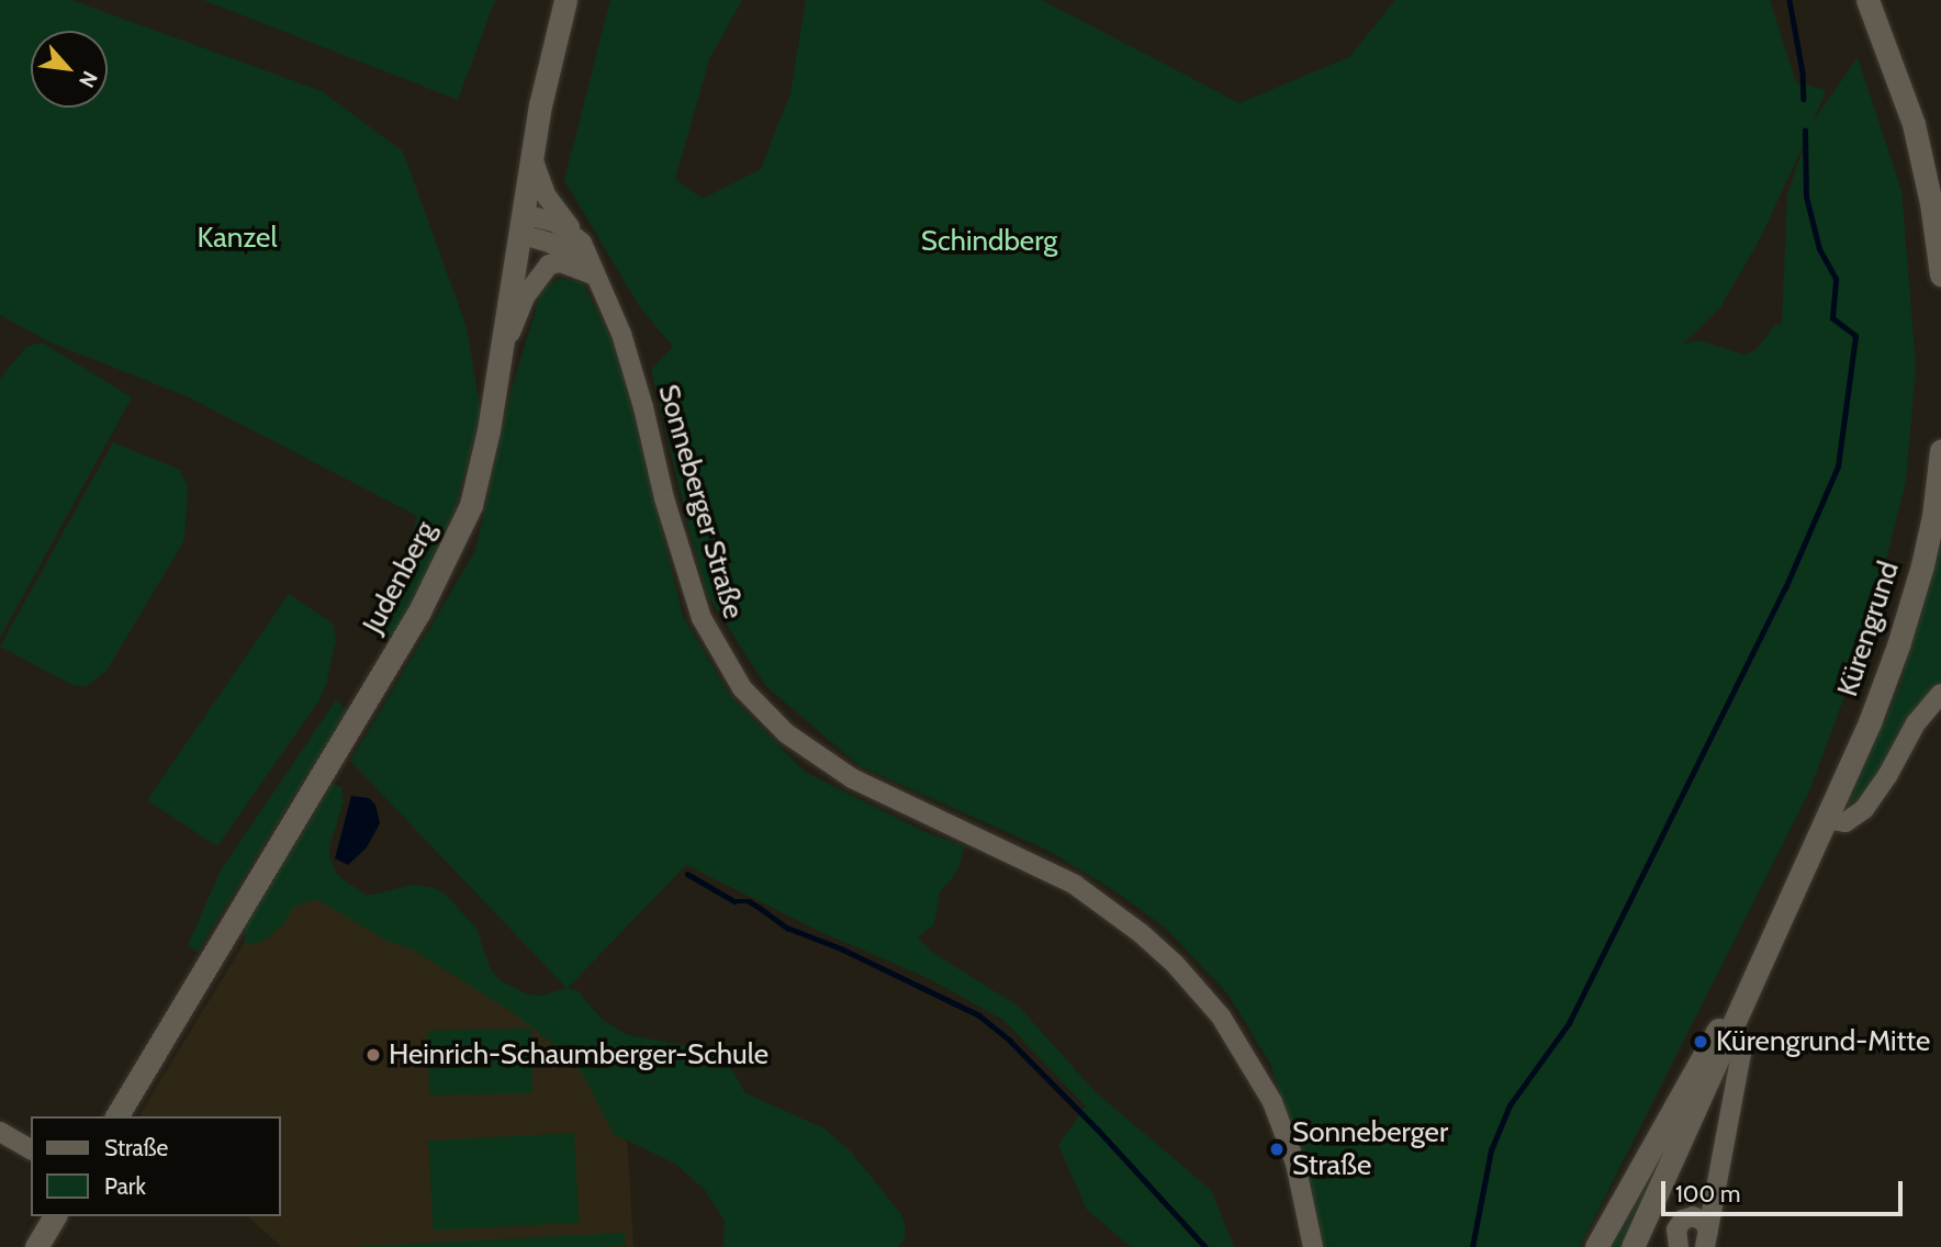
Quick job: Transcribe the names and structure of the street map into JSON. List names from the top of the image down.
{
  "streets": {
    "main road": ["Judenberg", "Kürengrund"],
    "street": ["Sonneberger Straße"]
  },
  "crossings": [
    ["Sonneberger Straße", "Judenberg"]
  ],
  "parks": ["Kanzel", "Schindberg"],
  "places": ["Kürengrund-Mitte", "Heinrich-Schaumberger-Schule", "Sonneberger Straße"],
  "legend": ["Straße", "Park"],
  "scale_bar": "100 m",
  "north": "bottom right"
}
